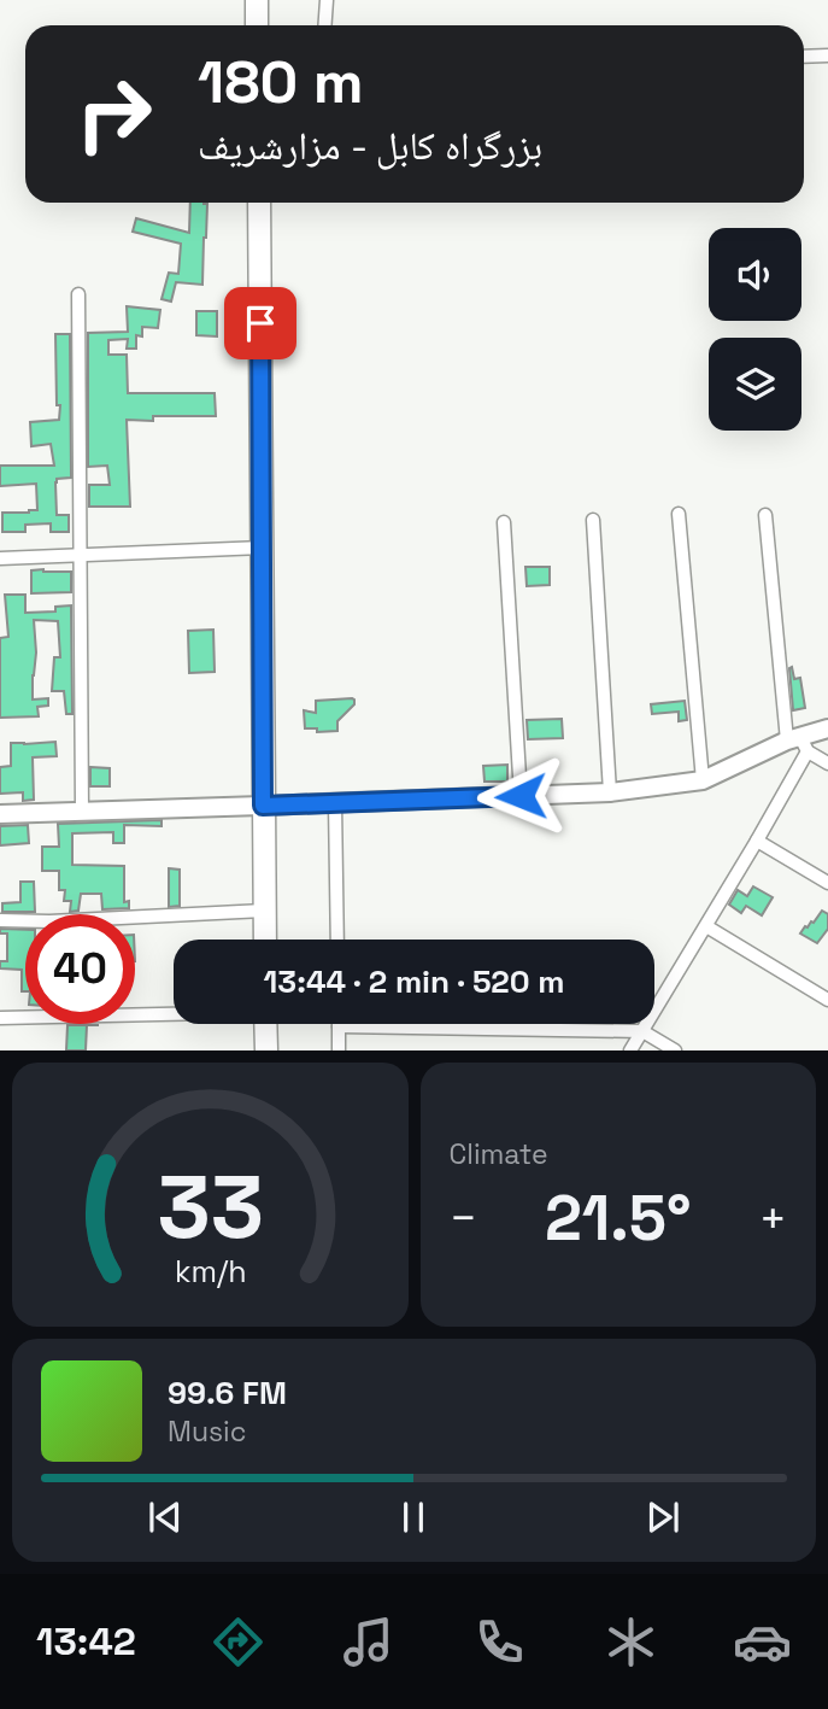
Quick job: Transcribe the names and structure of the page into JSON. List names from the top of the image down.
{
  "page": {
    "turn": ["180 m", "بزرگراه کابل - مزارشریف"],
    "limit": "40",
    "trip": "13:44 · 2 min · 520 m",
    "tile": "Climate",
    "heat": ["−", "21.5°", "+"],
    "song": ["99.6 FM", "Music"],
    "tabs": "13:42",
    "gauge": ["33", "km/h"]
  }
}
